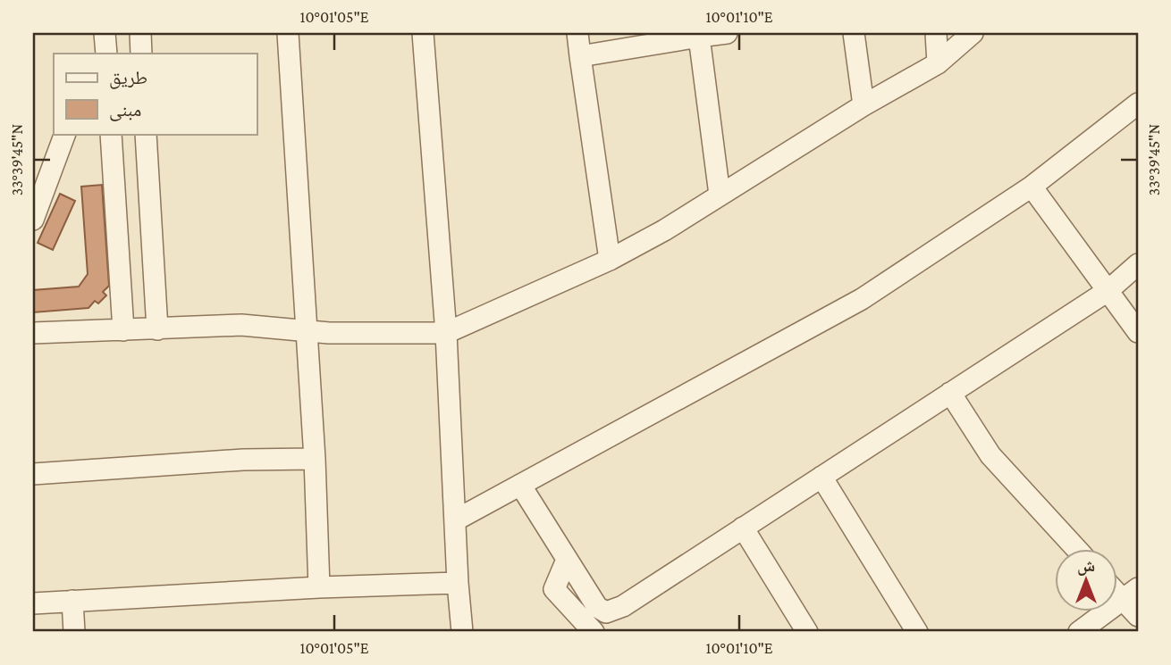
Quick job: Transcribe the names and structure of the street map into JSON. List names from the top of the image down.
{
  "legend": ["طريق", "مبنى"],
  "north": "top",
  "coordinates": ["10°01'05\"E", "10°01'10\"E", "33°39'45\"N"]
}
